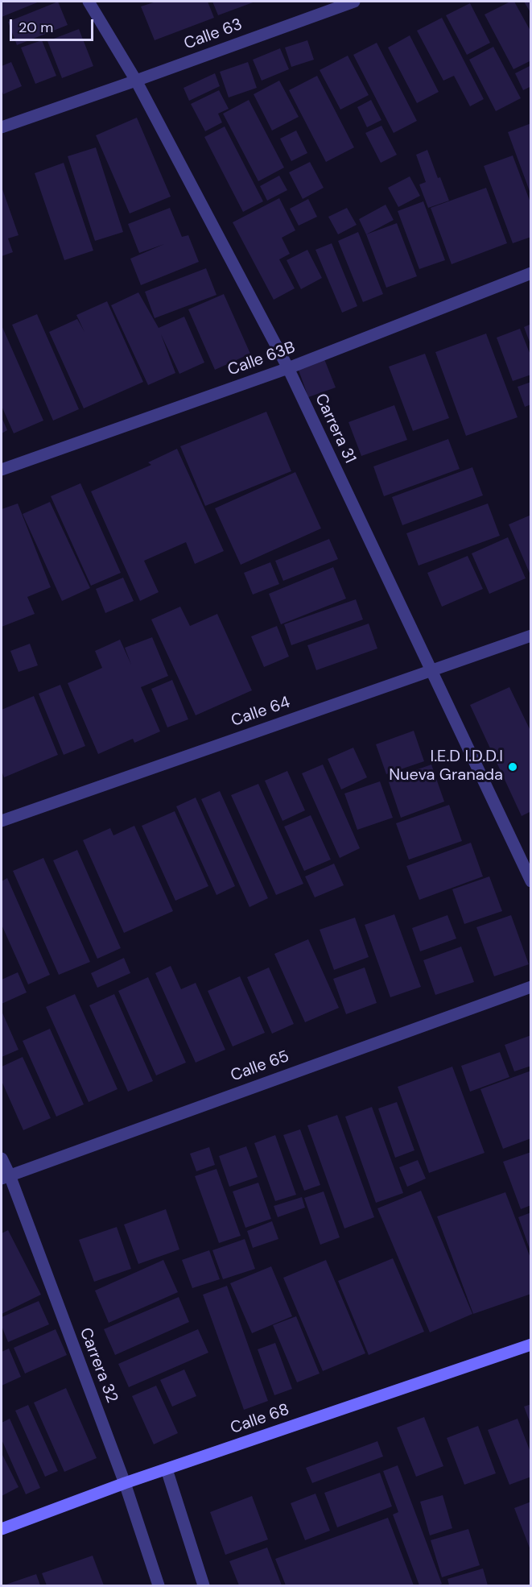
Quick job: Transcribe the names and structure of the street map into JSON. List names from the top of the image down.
{
  "streets": {
    "street": [
      "Calle 63",
      "Calle 63B",
      "Carrera 31",
      "Calle 64",
      "Calle 65",
      "Carrera 32",
      "Calle 68"
    ]
  },
  "crossings": [
    ["Calle 63", "Carrera 31"],
    ["Calle 63B", "Carrera 31"],
    ["Carrera 31", "Calle 64"],
    ["Calle 65", "Carrera 32"],
    ["Carrera 32", "Calle 68"]
  ],
  "places": ["I.E.D I.D.D.I Nueva Granada"],
  "scale_bar": "20 m"
}
